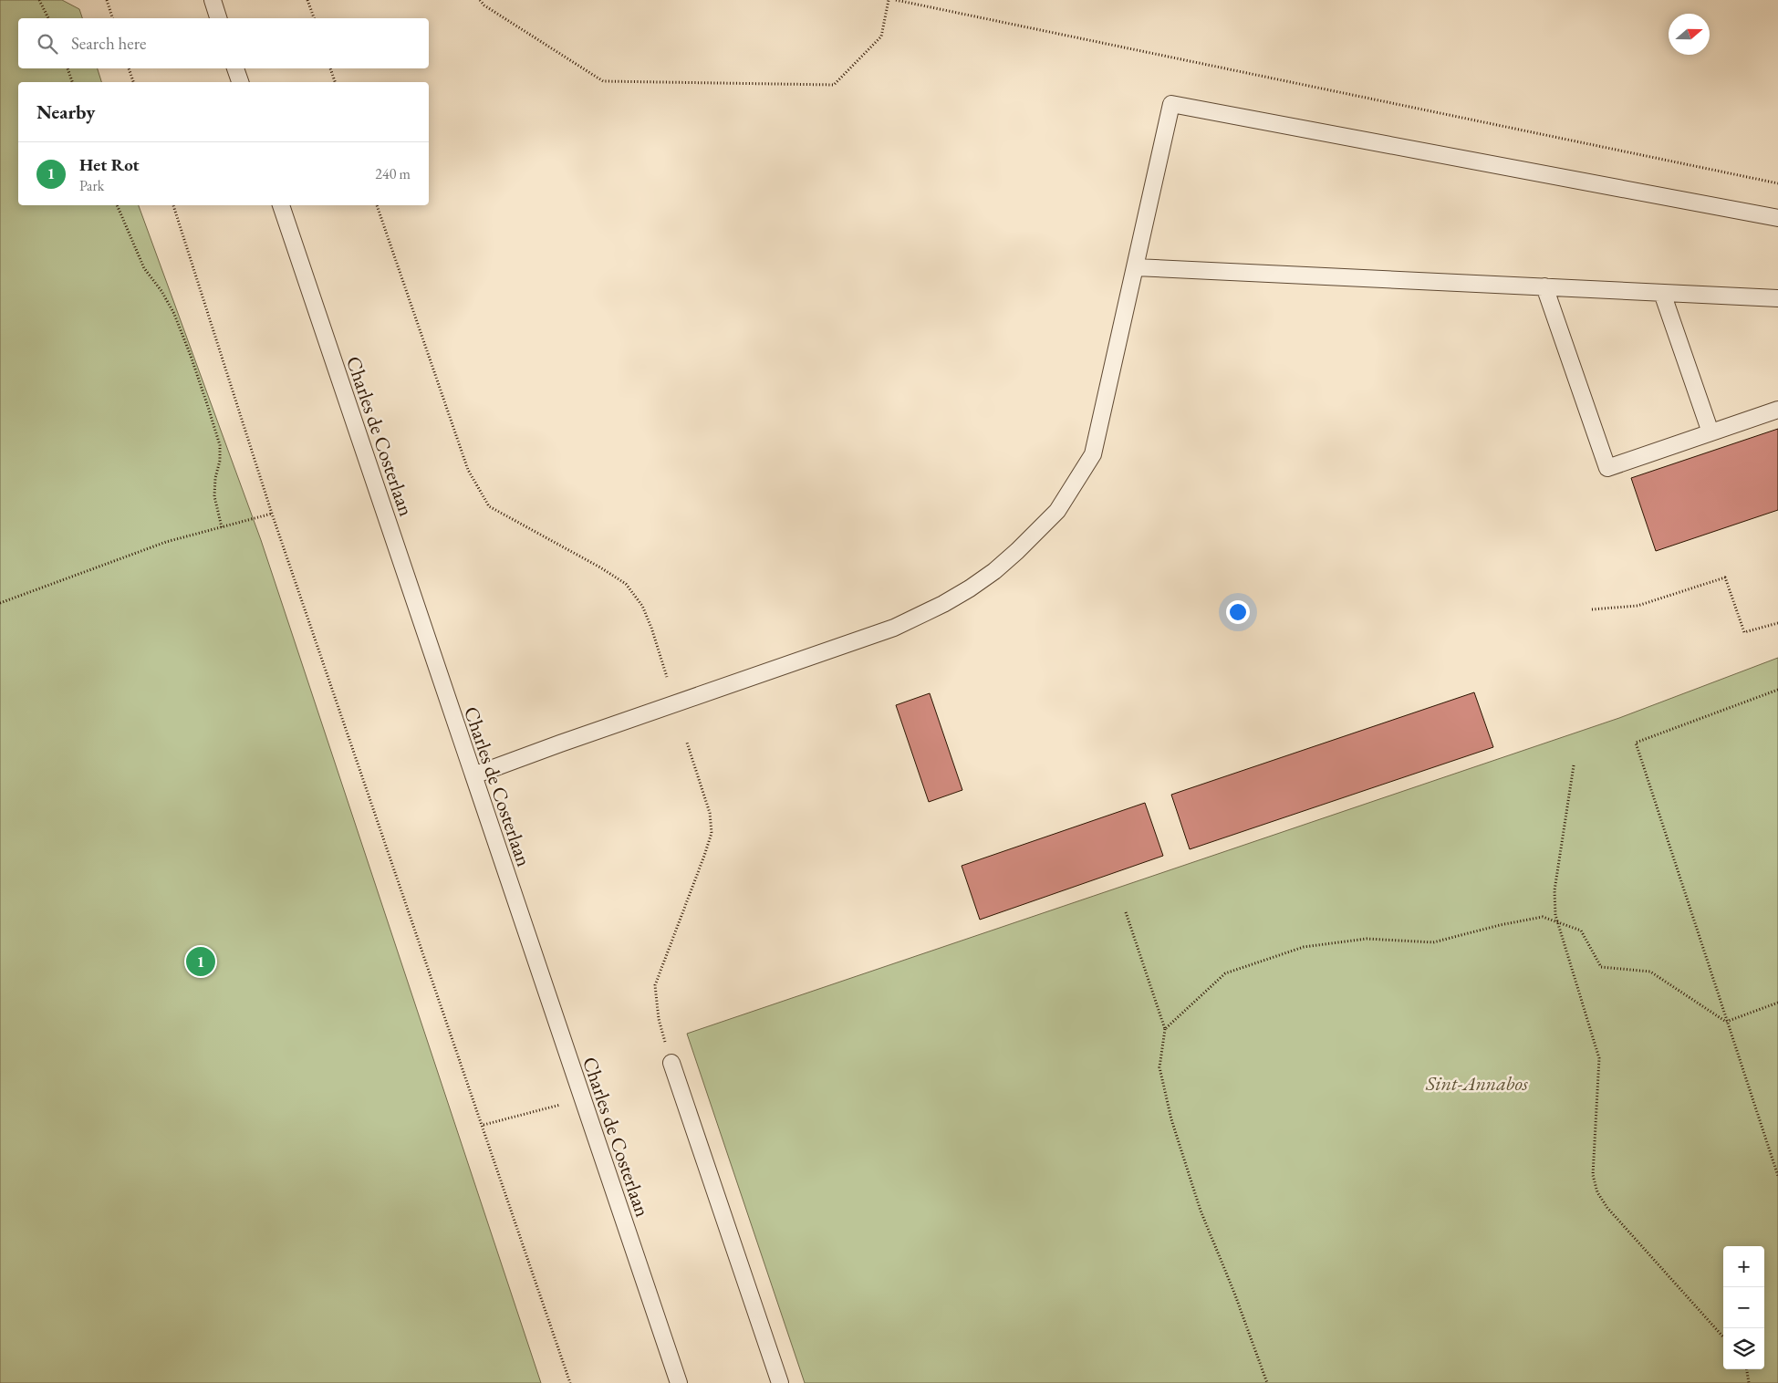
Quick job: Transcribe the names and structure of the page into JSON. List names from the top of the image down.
{
  "streets": {
    "lane": ["Charles de Costerlaan"]
  },
  "parks": ["Sint-Annabos"],
  "north": "right",
  "page": {
    "search": "Search here",
    "heading": "Nearby",
    "list": [
      {
        "mark": "1",
        "name": "Het Rot",
        "note": "Park",
        "value": "240 m"
      }
    ],
    "pins": "1",
    "map_buttons": ["+", "−"]
  }
}
